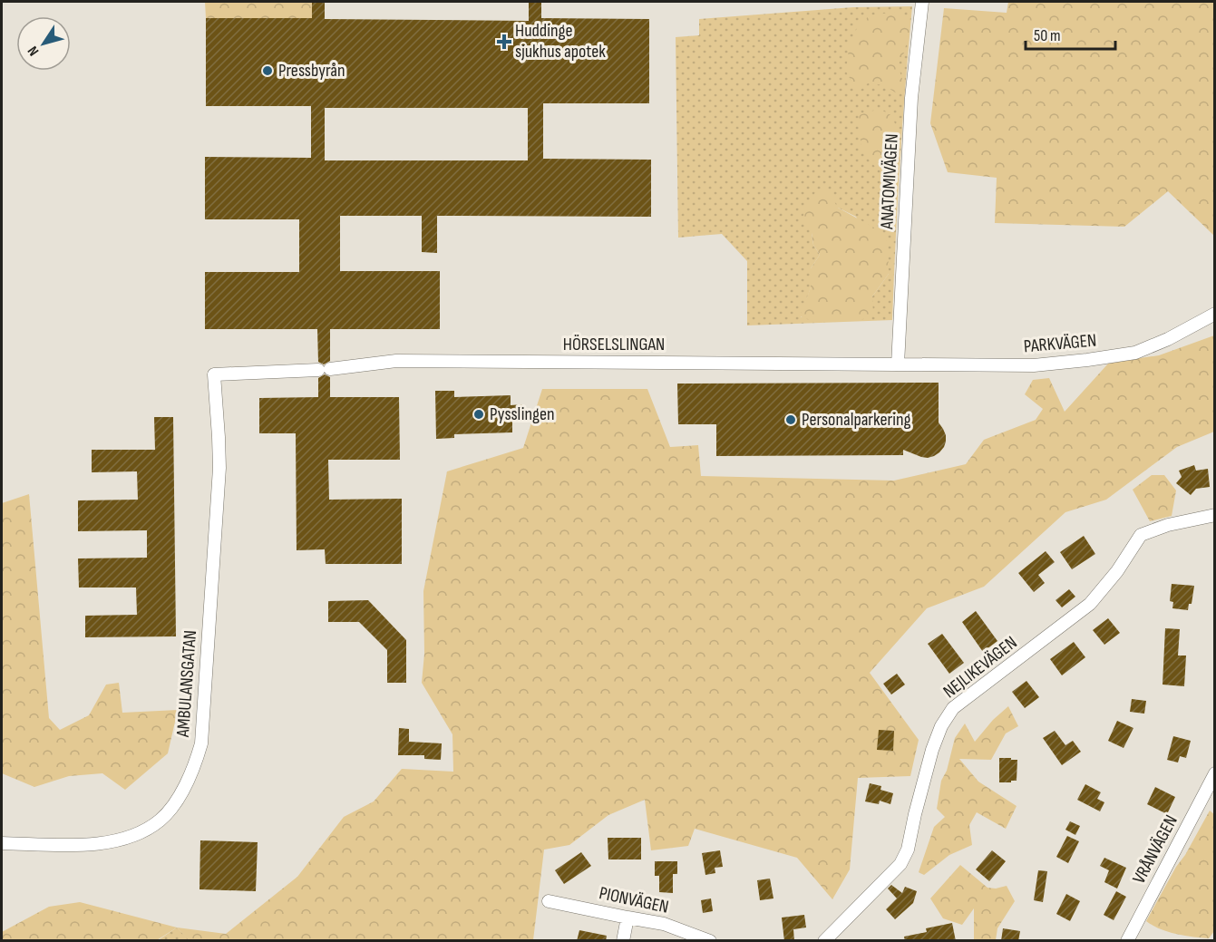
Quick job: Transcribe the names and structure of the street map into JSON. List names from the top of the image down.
{
  "streets": {
    "street": [
      "ANATOMIVÄGEN",
      "PARKVÄGEN",
      "HÖRSELSLINGAN",
      "NEJLIKEVÄGEN",
      "AMBULANSGATAN",
      "VRÅNVÄGEN",
      "PIONVÄGEN"
    ]
  },
  "crossings": [
    ["ANATOMIVÄGEN", "PARKVÄGEN"],
    ["ANATOMIVÄGEN", "HÖRSELSLINGAN"],
    ["PARKVÄGEN", "HÖRSELSLINGAN"],
    ["HÖRSELSLINGAN", "AMBULANSGATAN"]
  ],
  "places": {
    "health": ["Huddinge sjukhus apotek"],
    "other": ["Pressbyrån", "Pysslingen", "Personalparkering"]
  },
  "scale_bar": "50 m",
  "north": "bottom left"
}
